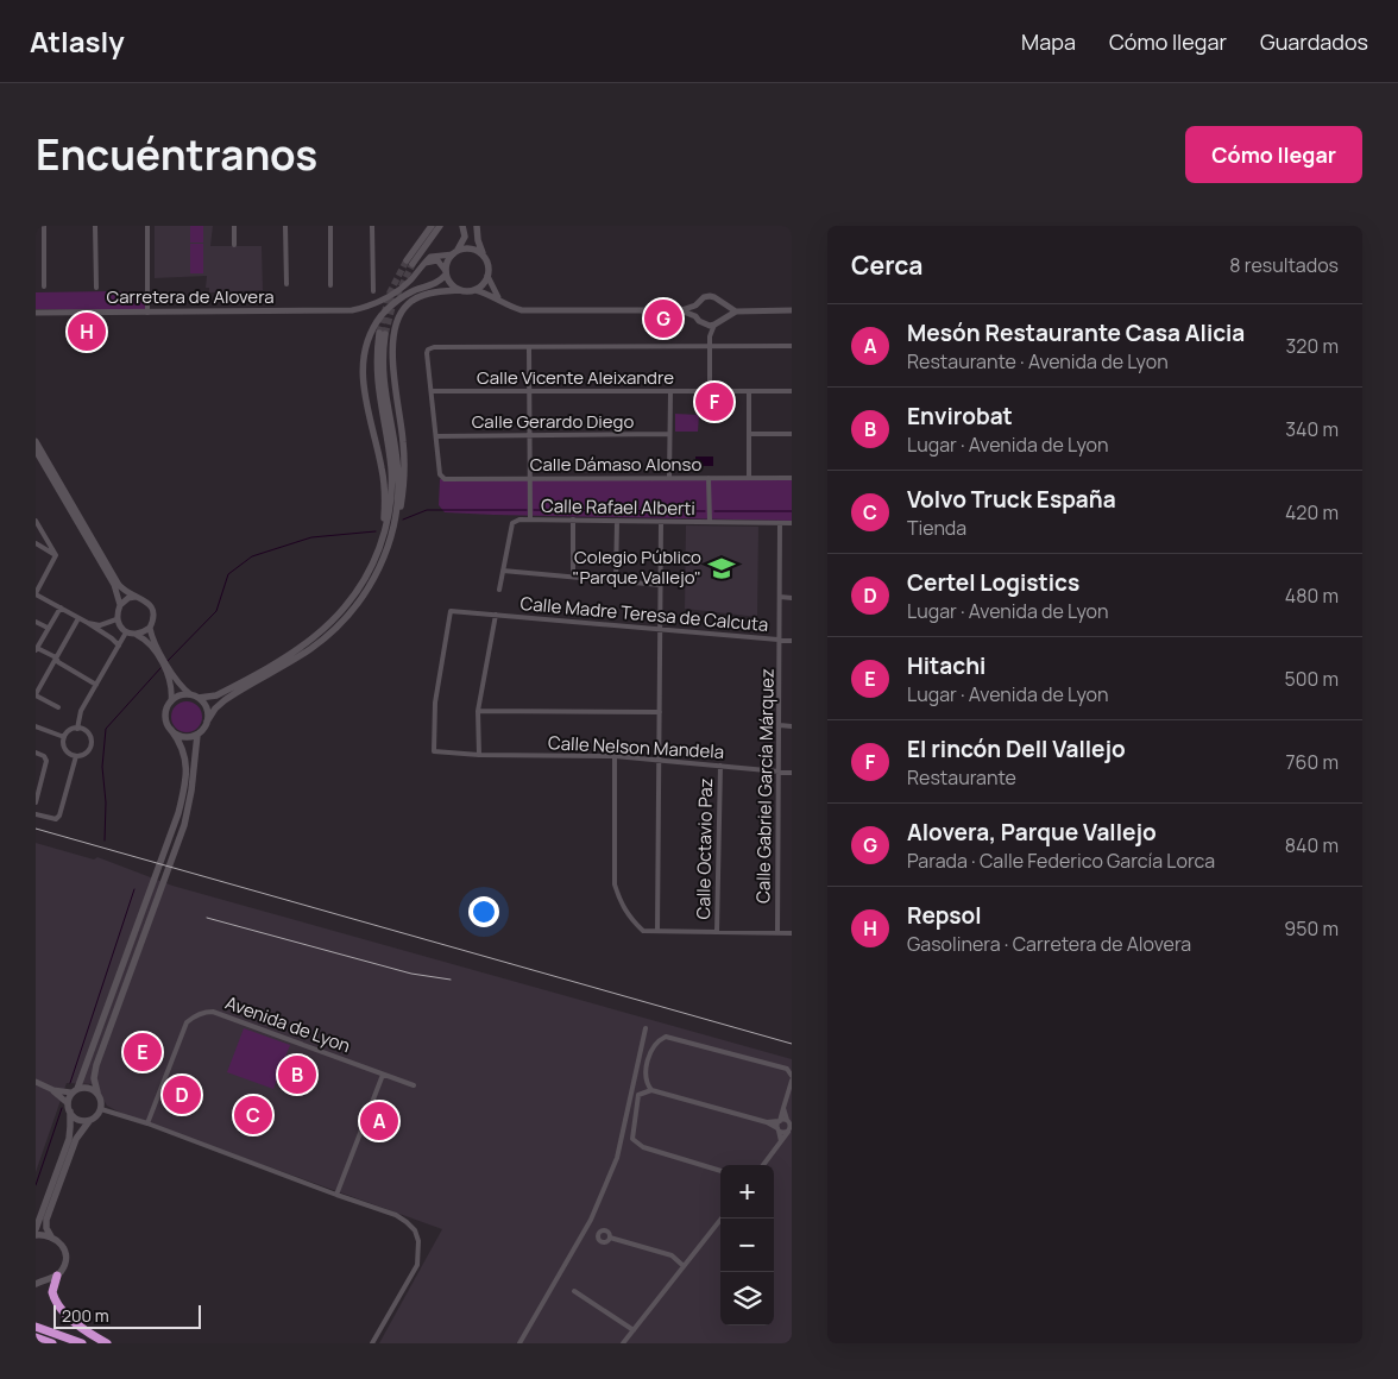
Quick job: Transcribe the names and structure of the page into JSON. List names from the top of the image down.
{
  "streets": {
    "street": [
      "Carretera de Alovera",
      "Calle Vicente Aleixandre",
      "Calle Gerardo Diego",
      "Calle Dámaso Alonso",
      "Calle Rafael Alberti",
      "Calle Madre Teresa de Calcuta",
      "Calle Nelson Mandela",
      "Calle Gabriel García Márquez",
      "Calle Octavio Paz",
      "Avenida de Lyon"
    ]
  },
  "crossings": [
    ["Calle Gerardo Diego", "Calle Dámaso Alonso"],
    ["Calle Rafael Alberti", "Calle Gabriel García Márquez"],
    ["Calle Madre Teresa de Calcuta", "Calle Nelson Mandela"],
    ["Calle Madre Teresa de Calcuta", "Calle Gabriel García Márquez"],
    ["Calle Nelson Mandela", "Calle Gabriel García Márquez"],
    ["Calle Nelson Mandela", "Calle Octavio Paz"]
  ],
  "places": {
    "school or university": ["Colegio Público \"Parque Vallejo\""]
  },
  "scale_bar": "200 m",
  "page": {
    "header": "Atlasly",
    "nav": ["Mapa", "Cómo llegar", "Guardados"],
    "title": "Encuéntranos",
    "buttons": "Cómo llegar",
    "heading": ["Cerca", "8 resultados"],
    "pins": [
      "G",
      "H",
      "F",
      "E",
      "B",
      "D",
      "C",
      "A"
    ],
    "list": [
      {
        "mark": "A",
        "name": "Mesón Restaurante Casa Alicia",
        "note": "Restaurante · Avenida de Lyon",
        "value": "320 m"
      },
      {
        "mark": "B",
        "name": "Envirobat",
        "note": "Lugar · Avenida de Lyon",
        "value": "340 m"
      },
      {
        "mark": "C",
        "name": "Volvo Truck España",
        "note": "Tienda",
        "value": "420 m"
      },
      {
        "mark": "D",
        "name": "Certel Logistics",
        "note": "Lugar · Avenida de Lyon",
        "value": "480 m"
      },
      {
        "mark": "E",
        "name": "Hitachi",
        "note": "Lugar · Avenida de Lyon",
        "value": "500 m"
      },
      {
        "mark": "F",
        "name": "El rincón Dell Vallejo",
        "note": "Restaurante",
        "value": "760 m"
      },
      {
        "mark": "G",
        "name": "Alovera, Parque Vallejo",
        "note": "Parada · Calle Federico García Lorca",
        "value": "840 m"
      },
      {
        "mark": "H",
        "name": "Repsol",
        "note": "Gasolinera · Carretera de Alovera",
        "value": "950 m"
      }
    ],
    "map_buttons": ["+", "−"],
    "scale": "200 m"
  }
}
